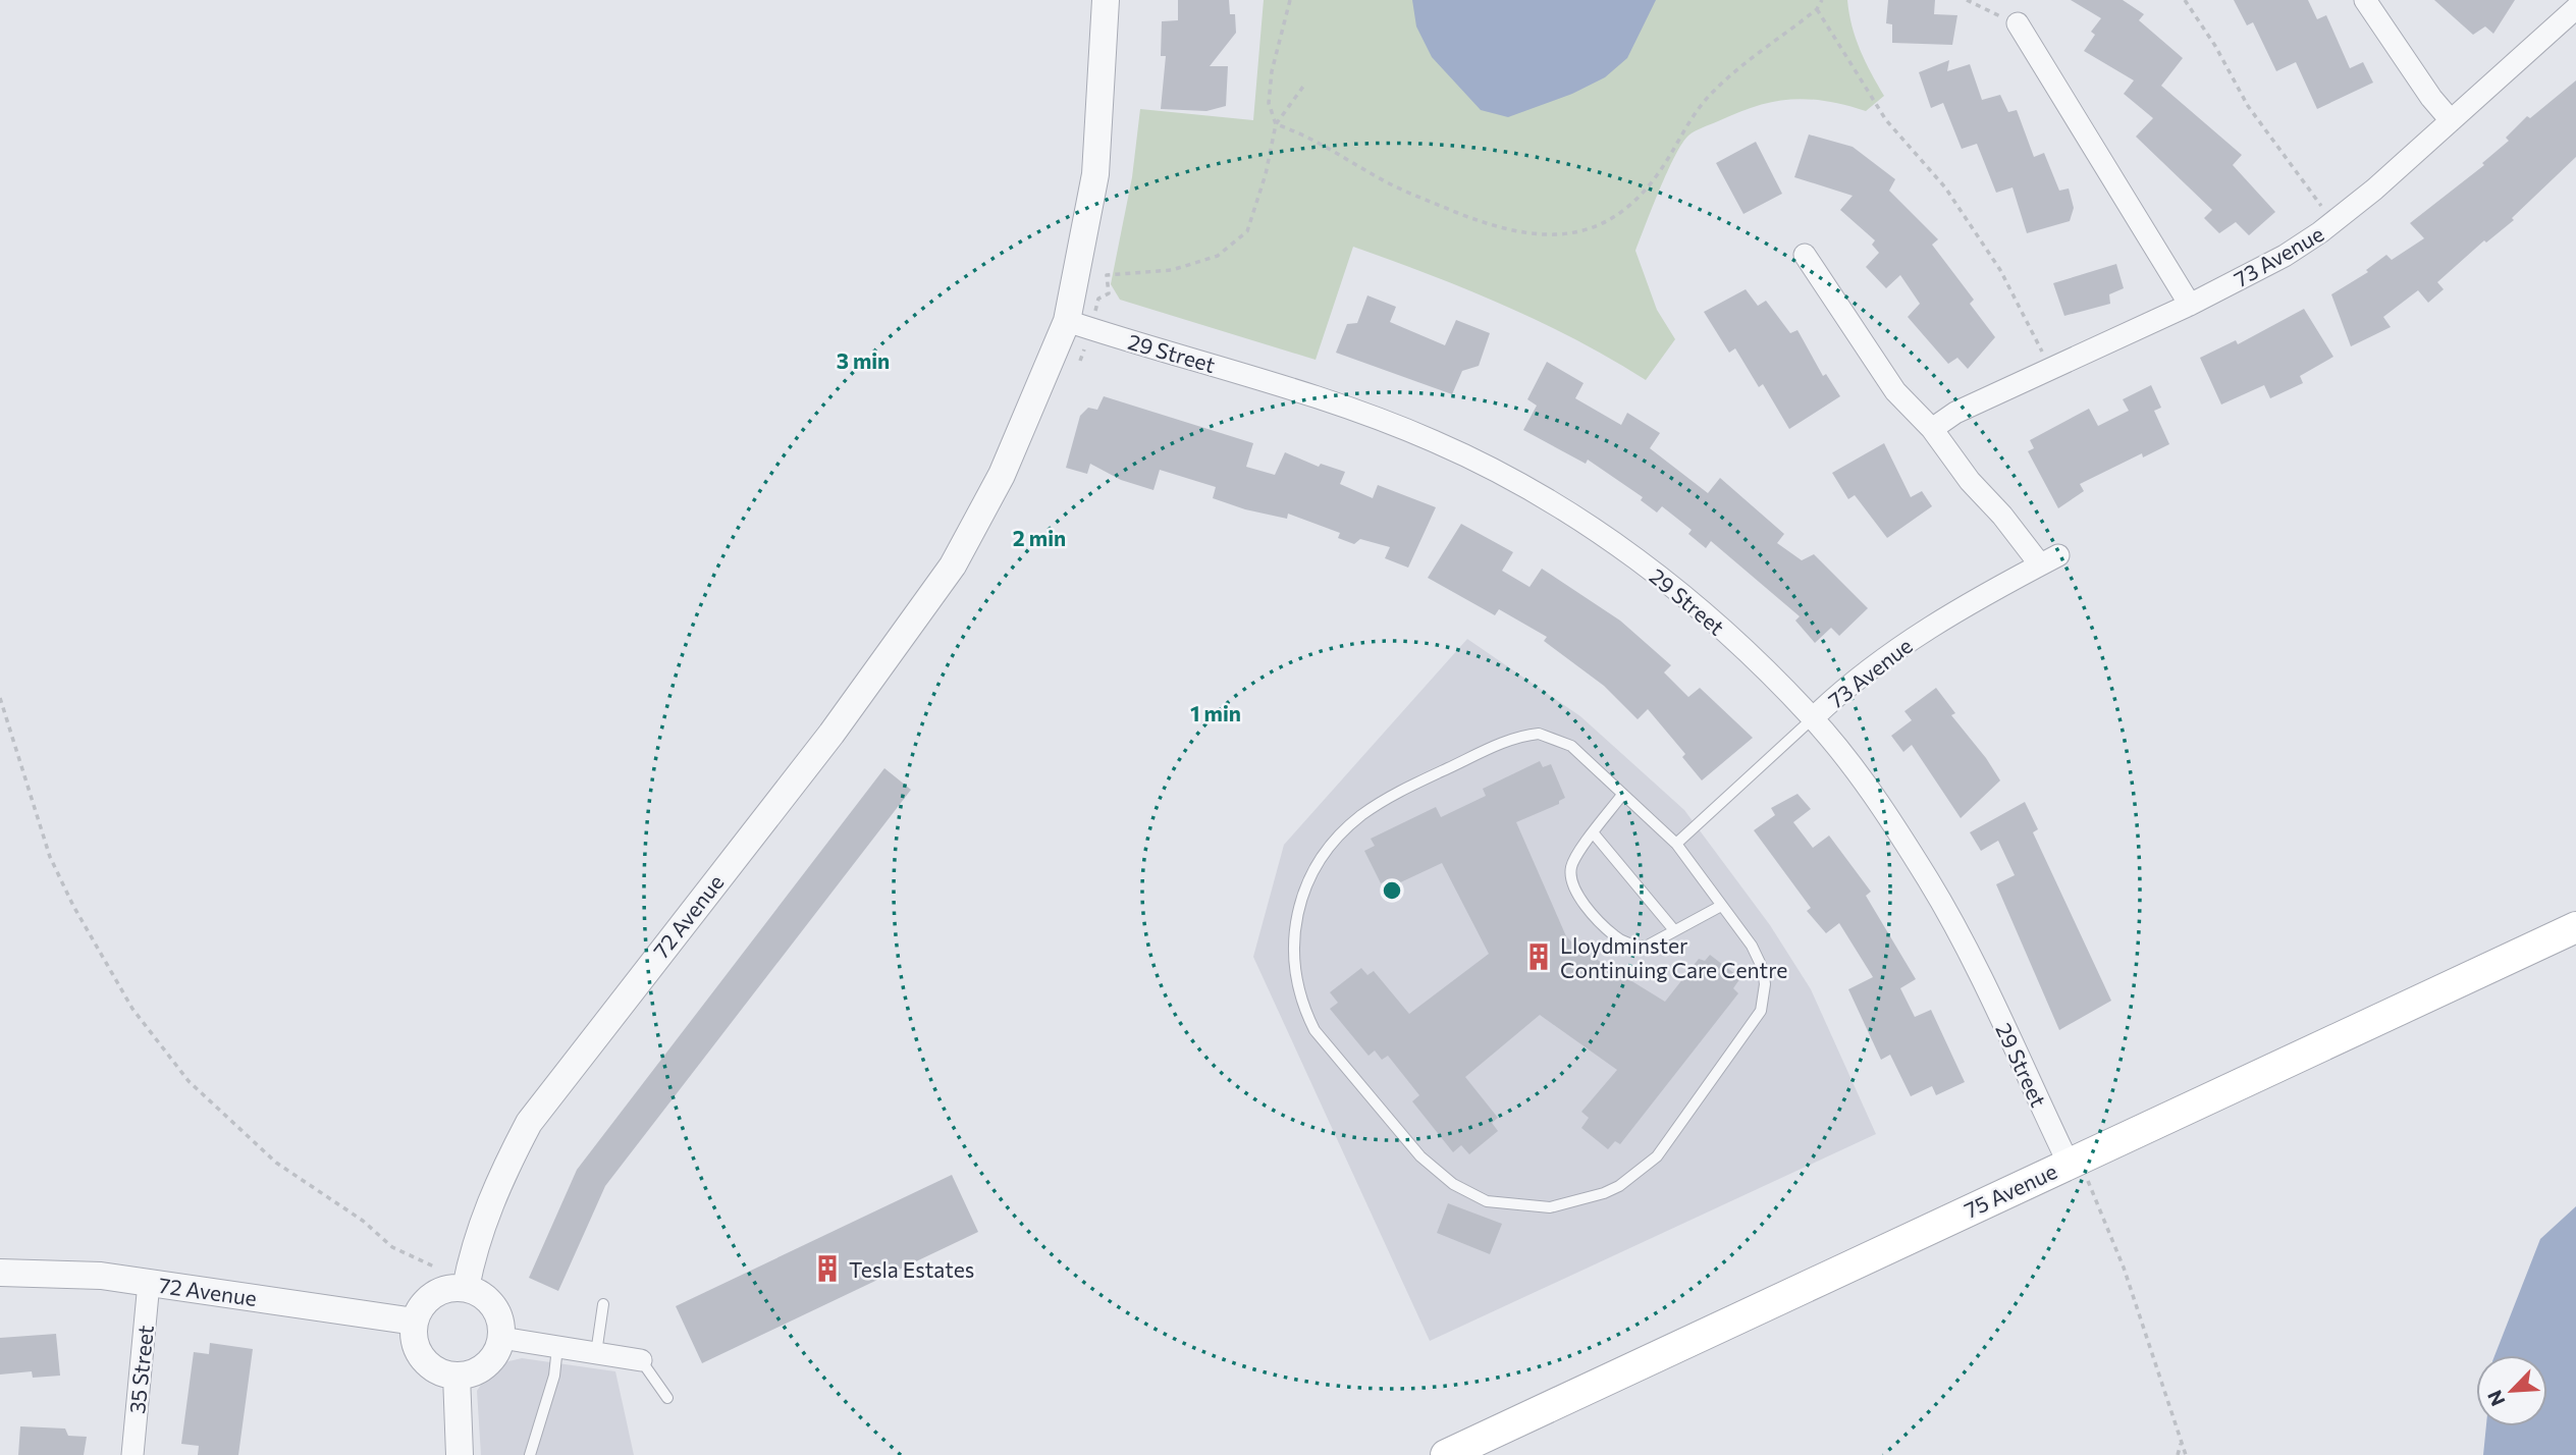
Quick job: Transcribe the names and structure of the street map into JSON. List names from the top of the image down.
{
  "streets": {
    "main road": ["75 Avenue"],
    "street": [
      "73 Avenue",
      "29 Street",
      "72 Avenue",
      "35 Street"
    ]
  },
  "crossings": [
    ["73 Avenue", "29 Street"],
    ["29 Street", "72 Avenue"],
    ["29 Street", "75 Avenue"],
    ["72 Avenue", "35 Street"]
  ],
  "places": {
    "building": ["Lloydminster Continuing Care Centre", "Tesla Estates"]
  },
  "north": "bottom left",
  "rings": ["3 min", "2 min", "1 min"]
}
